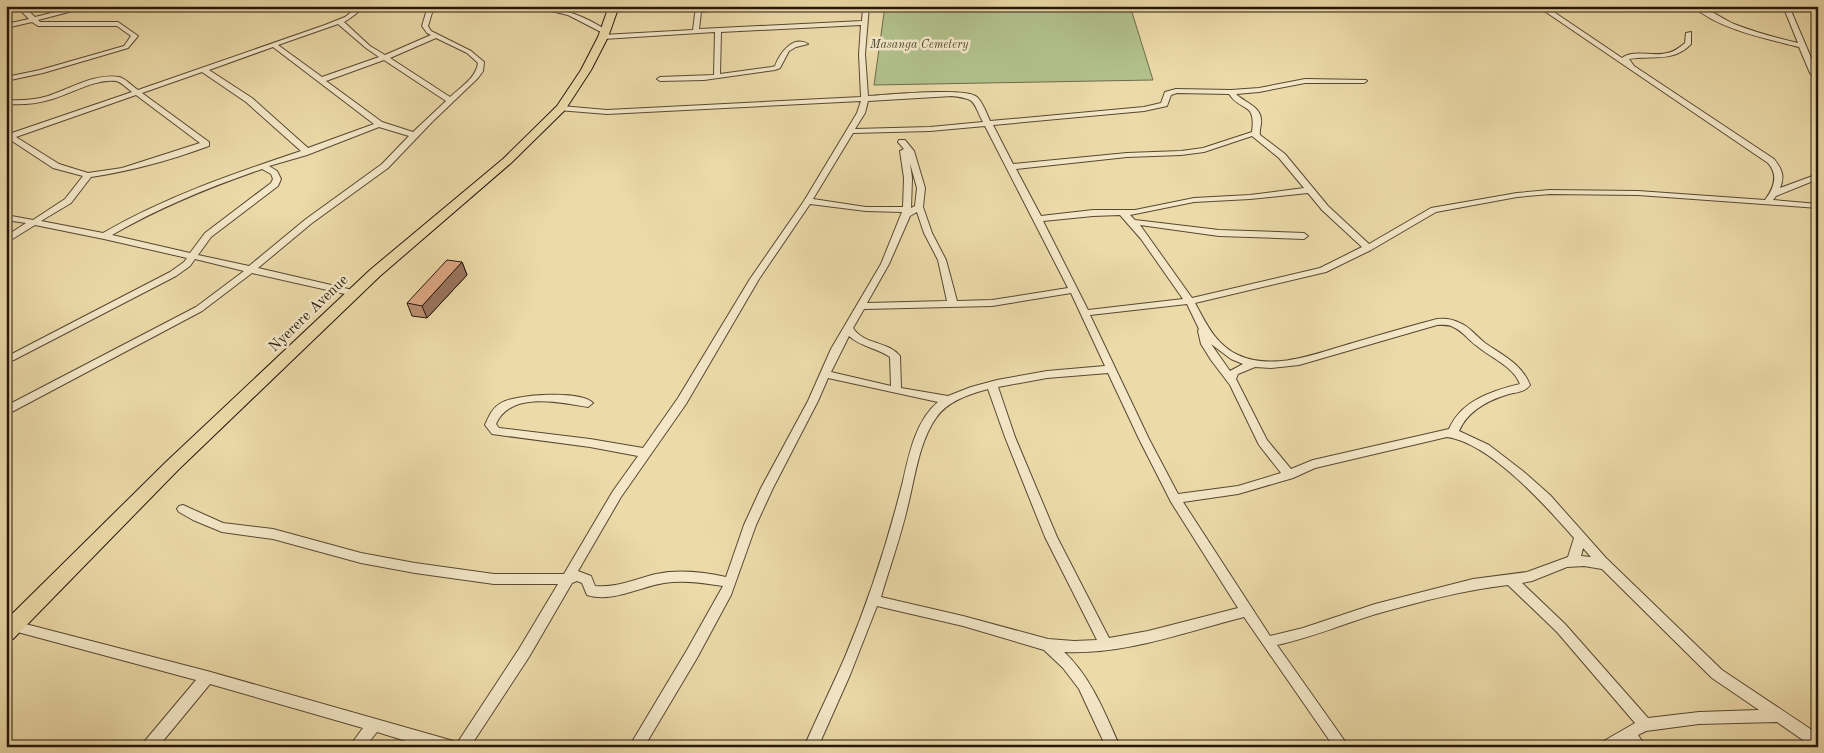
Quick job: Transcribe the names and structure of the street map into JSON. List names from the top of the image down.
{
  "streets": {
    "main road": ["Nyerere Avenue"]
  },
  "parks": ["Masanga Cemetery"]
}
